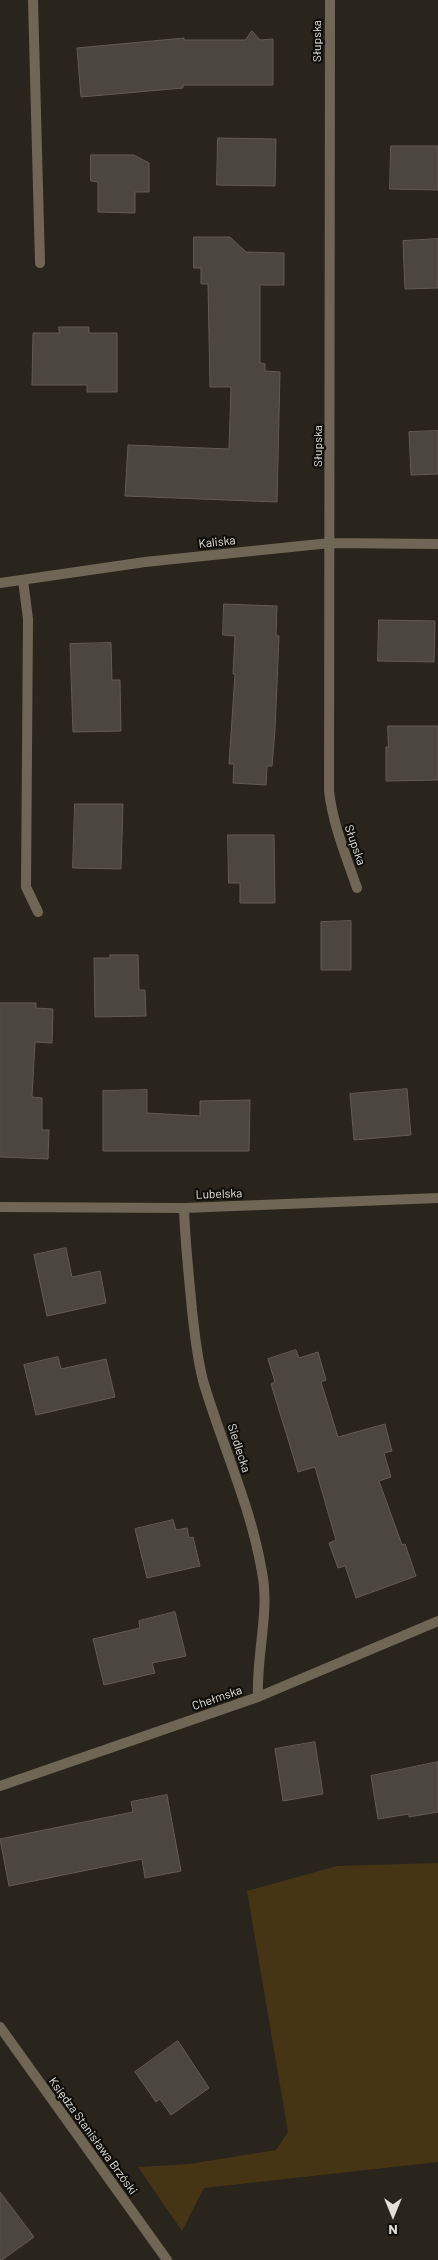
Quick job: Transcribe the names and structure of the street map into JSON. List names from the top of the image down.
{
  "streets": {
    "street": [
      "Słupska",
      "Kaliska",
      "Lubelska",
      "Siedlecka",
      "Chełmska",
      "Księdza Stanisława Brzóski"
    ]
  },
  "crossings": [
    ["Słupska", "Kaliska"],
    ["Lubelska", "Siedlecka"],
    ["Siedlecka", "Chełmska"]
  ],
  "north": "bottom"
}
